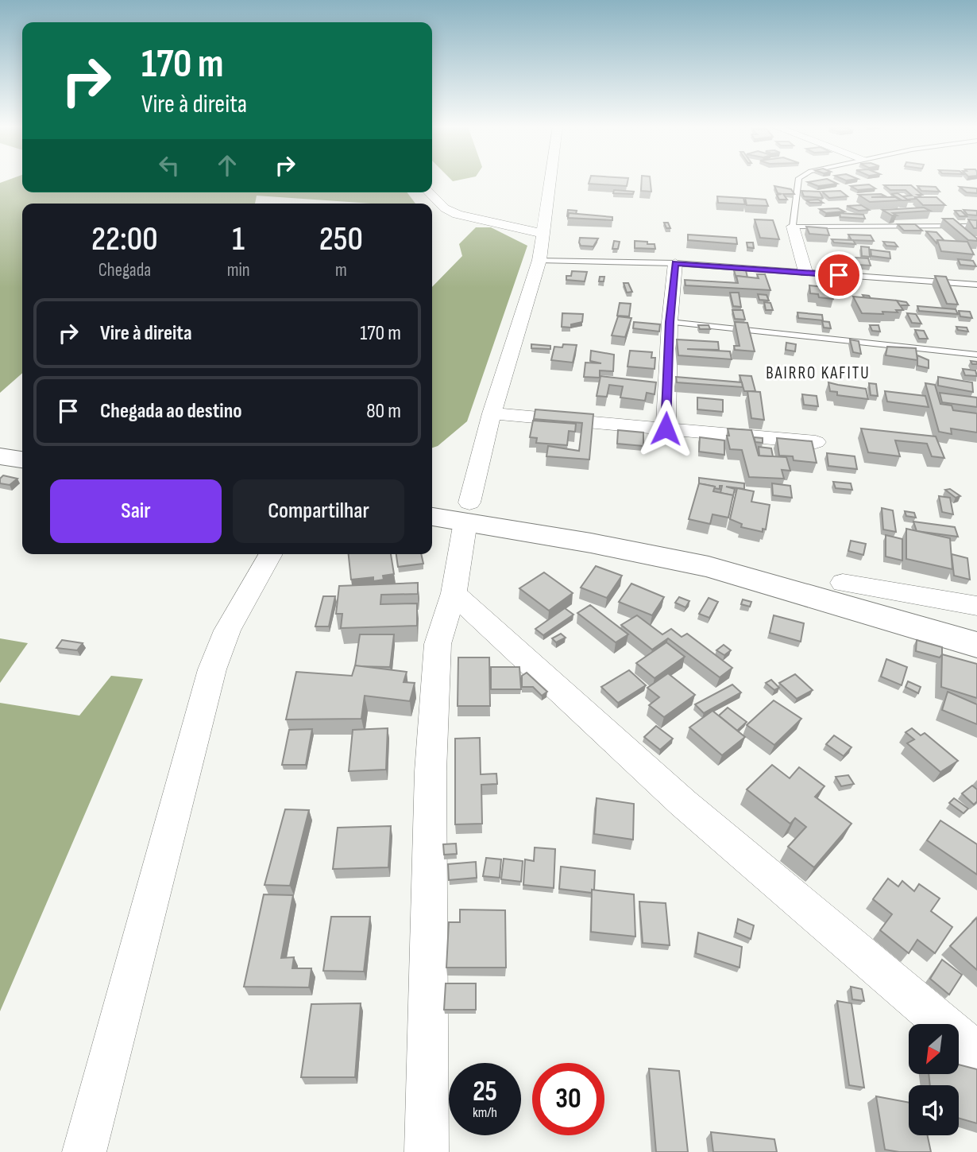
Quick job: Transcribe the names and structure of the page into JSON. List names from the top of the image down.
{
  "districts": ["BAIRRO KAFITU"],
  "north": "bottom left",
  "page": {
    "turn": ["170 m", "Vire à direita"],
    "eta": [
      "22:00",
      "Chegada",
      "1",
      "min",
      "250",
      "m"
    ],
    "list": [
      {
        "name": "Vire à direita",
        "value": "170 m"
      },
      {
        "name": "Chegada ao destino",
        "value": "80 m"
      }
    ],
    "buttons": ["Sair", "Compartilhar"],
    "speed": "25 km/h",
    "limit": "30"
  }
}
